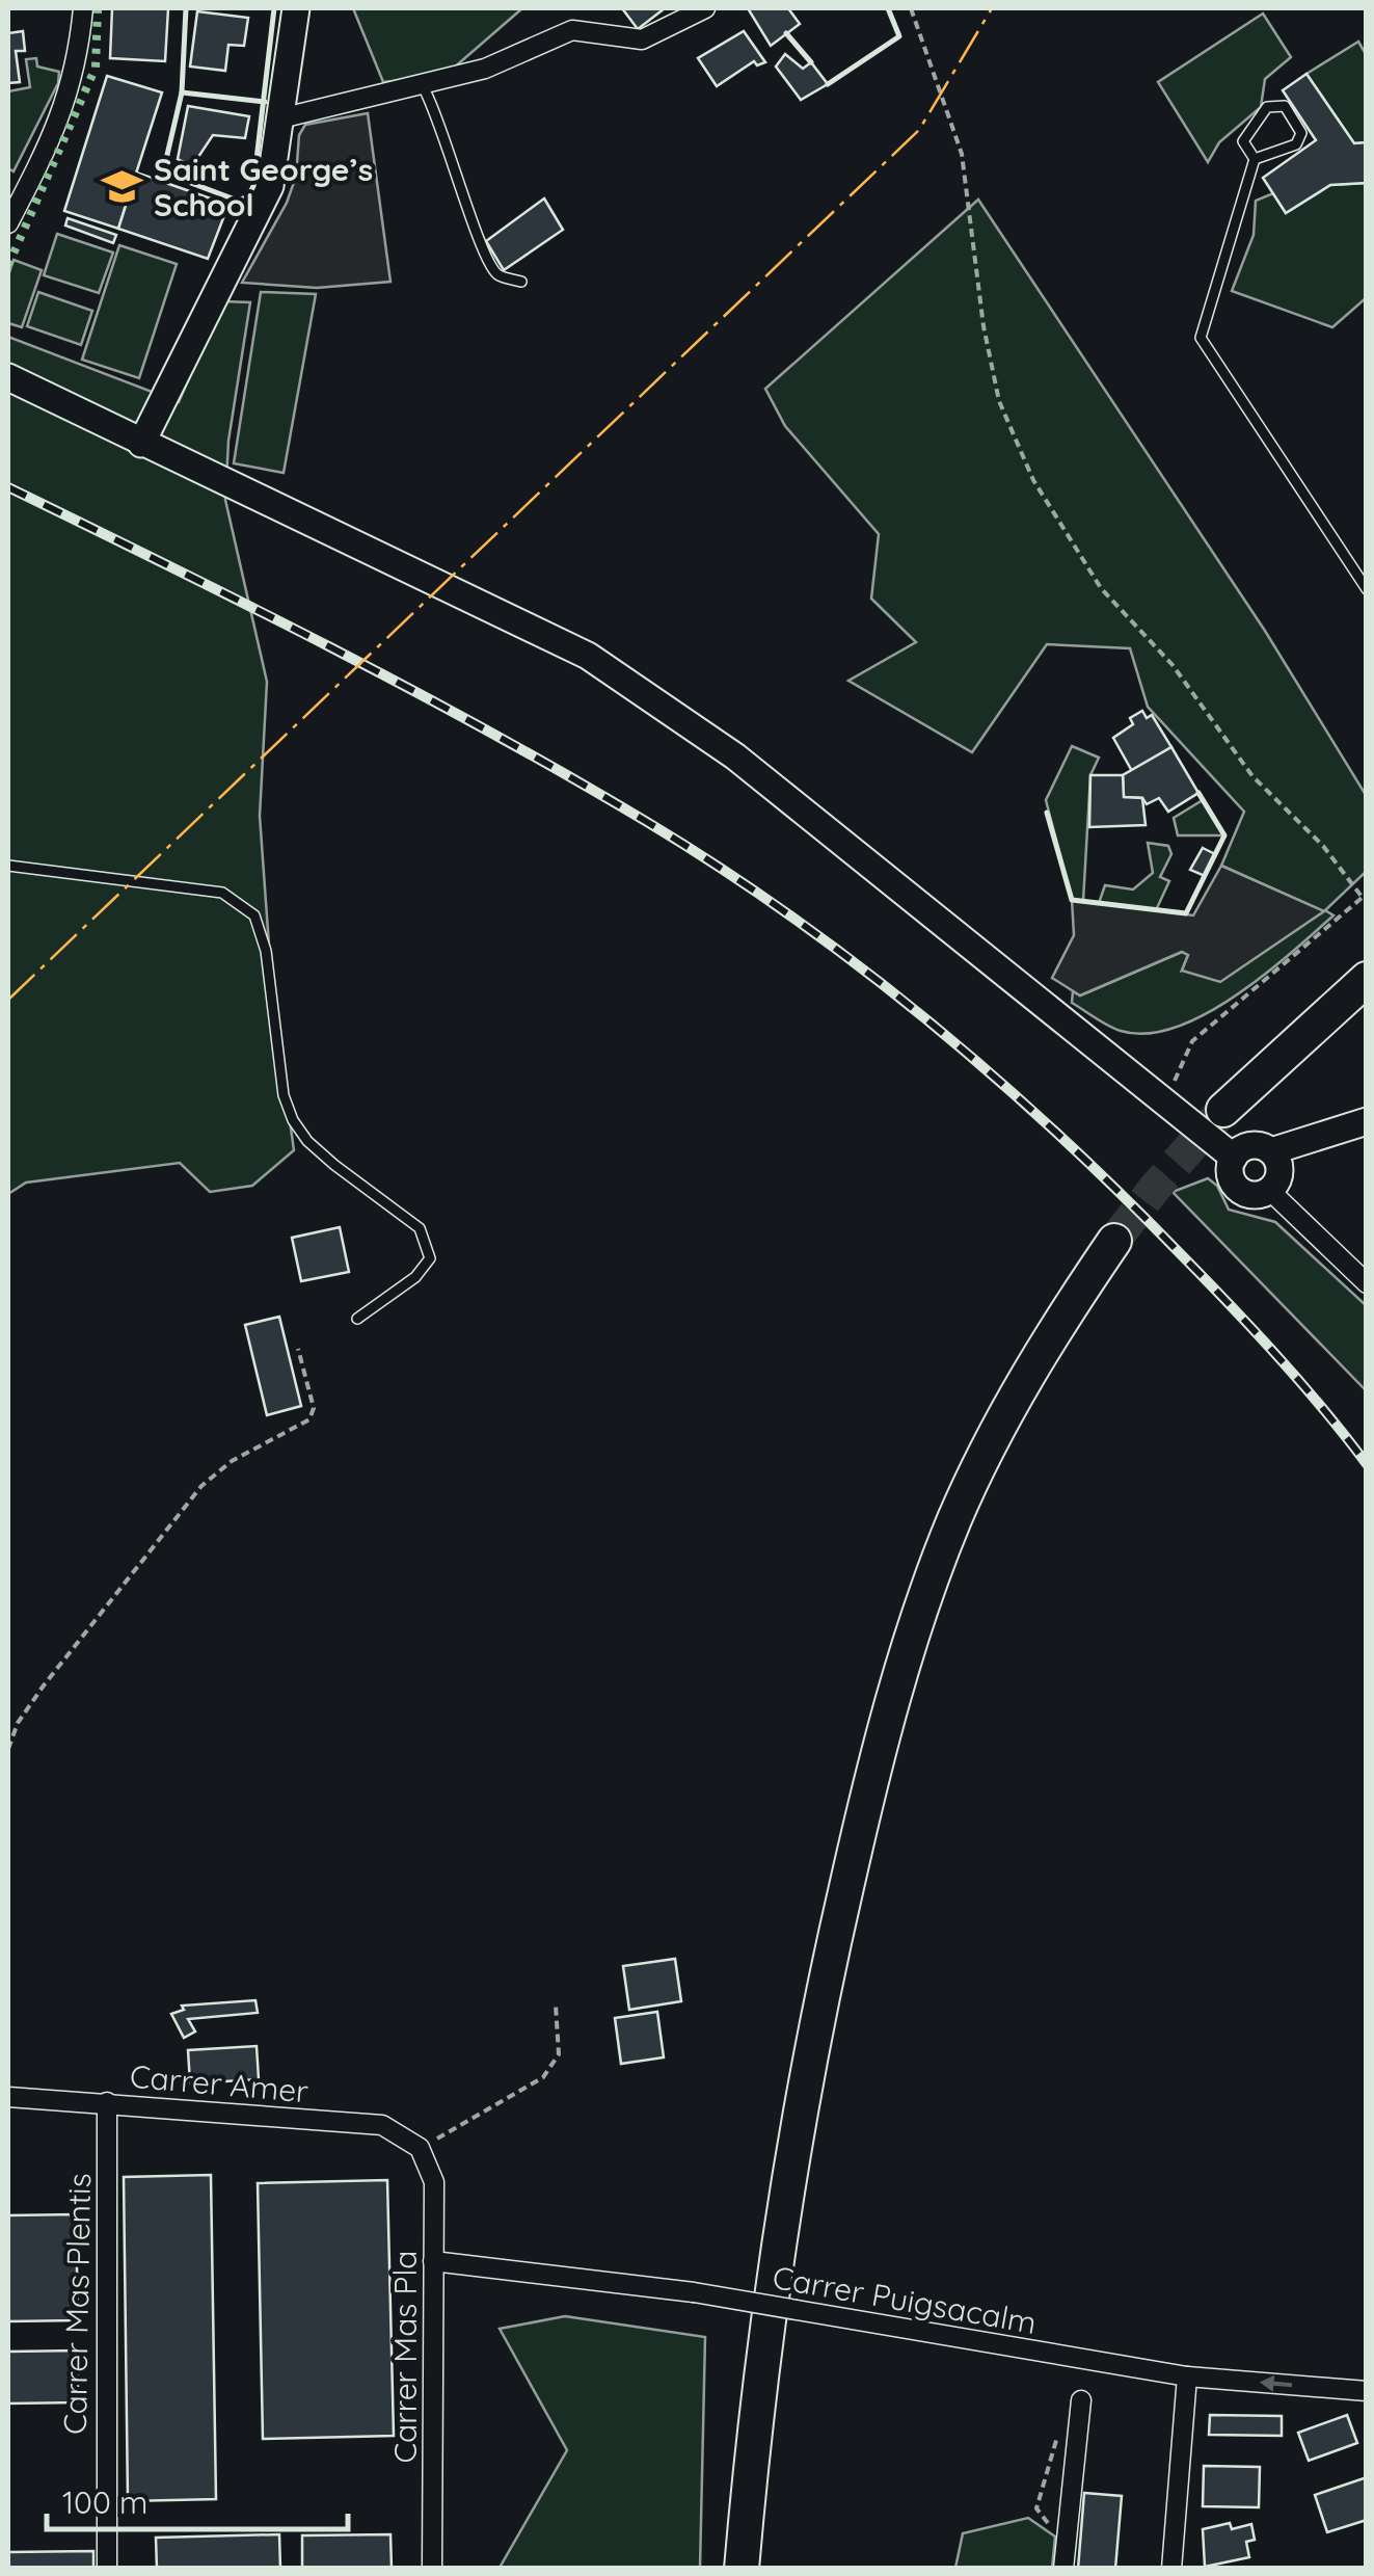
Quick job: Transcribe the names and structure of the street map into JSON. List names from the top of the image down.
{
  "streets": {
    "street": [
      "Carrer Amer",
      "Carrer Puigsacalm",
      "Carrer Mas Plentis",
      "Carrer Mas Pla"
    ]
  },
  "crossings": [
    ["Carrer Amer", "Carrer Mas Plentis"],
    ["Carrer Amer", "Carrer Mas Pla"],
    ["Carrer Puigsacalm", "Carrer Mas Pla"]
  ],
  "places": {
    "school or university": ["Saint George’s School"]
  },
  "scale_bar": "100 m"
}
